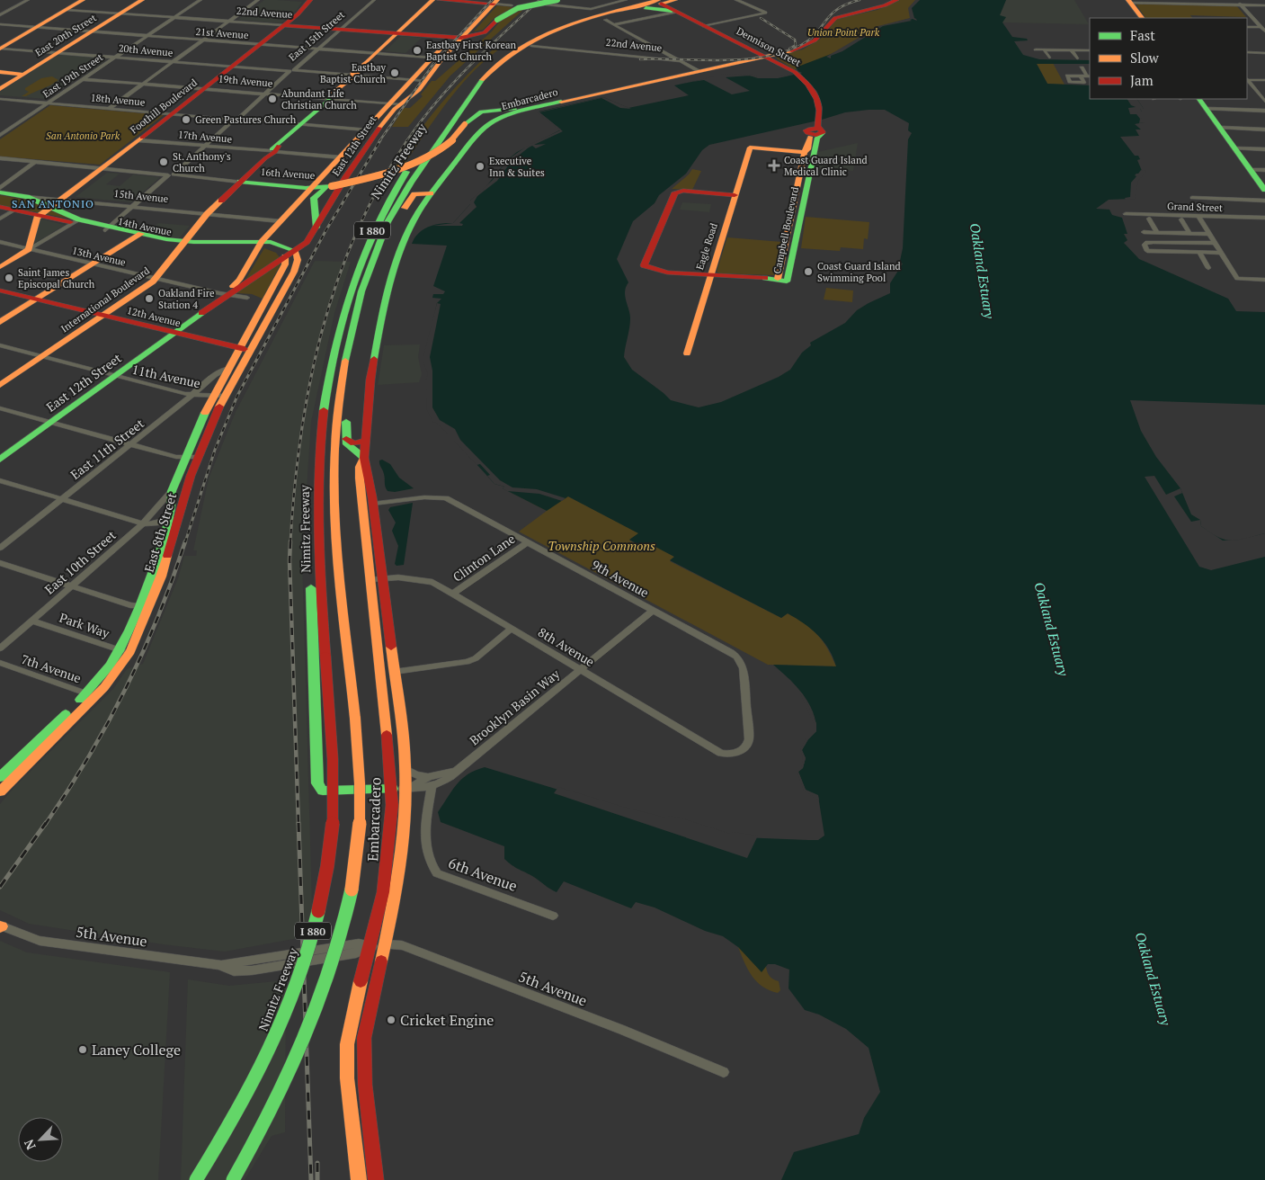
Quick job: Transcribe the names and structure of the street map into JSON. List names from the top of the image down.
{
  "streets": {
    "main road": [
      "22nd Avenue",
      "East 20th Street",
      "Dennison Street",
      "Embarcadero",
      "Foothill Boulevard",
      "East 12th Street",
      "Nimitz Freeway",
      "16th Avenue",
      "15th Avenue",
      "14th Avenue",
      "I 880",
      "Campbell Boulevard",
      "Eagle Road",
      "International Boulevard",
      "12th Avenue",
      "East 8th Street"
    ],
    "street": [
      "21st Avenue",
      "East 15th Street",
      "20th Avenue",
      "East 19th Street",
      "19th Avenue",
      "18th Avenue",
      "17th Avenue",
      "Grand Street",
      "13th Avenue",
      "11th Avenue",
      "East 11th Street",
      "Clinton Lane",
      "East 10th Street",
      "9th Avenue",
      "Park Way",
      "8th Avenue",
      "7th Avenue",
      "Brooklyn Basin Way",
      "6th Avenue",
      "5th Avenue"
    ]
  },
  "crossings": [
    ["22nd Avenue", "East 20th Street"],
    ["22nd Avenue", "East 15th Street"],
    ["22nd Avenue", "East 19th Street"],
    ["22nd Avenue", "Foothill Boulevard"],
    ["22nd Avenue", "East 12th Street"],
    ["22nd Avenue", "International Boulevard"],
    ["21st Avenue", "East 20th Street"],
    ["21st Avenue", "East 15th Street"],
    ["21st Avenue", "East 19th Street"],
    ["21st Avenue", "Foothill Boulevard"],
    ["21st Avenue", "East 12th Street"],
    ["21st Avenue", "International Boulevard"],
    ["East 20th Street", "20th Avenue"],
    ["East 15th Street", "20th Avenue"],
    ["East 15th Street", "19th Avenue"],
    ["East 15th Street", "18th Avenue"],
    ["East 15th Street", "17th Avenue"],
    ["East 15th Street", "16th Avenue"],
    ["East 15th Street", "15th Avenue"],
    ["East 15th Street", "14th Avenue"],
    ["Dennison Street", "Embarcadero"],
    ["Dennison Street", "Nimitz Freeway"],
    ["Dennison Street", "Campbell Boulevard"],
    ["20th Avenue", "East 19th Street"],
    ["20th Avenue", "Foothill Boulevard"],
    ["20th Avenue", "East 12th Street"],
    ["20th Avenue", "International Boulevard"],
    ["East 19th Street", "19th Avenue"],
    ["East 19th Street", "18th Avenue"],
    ["19th Avenue", "Foothill Boulevard"],
    ["19th Avenue", "East 12th Street"],
    ["19th Avenue", "International Boulevard"],
    ["Embarcadero", "9th Avenue"],
    ["Embarcadero", "8th Avenue"],
    ["Embarcadero", "Brooklyn Basin Way"],
    ["Embarcadero", "5th Avenue"],
    ["18th Avenue", "Foothill Boulevard"],
    ["18th Avenue", "East 12th Street"],
    ["18th Avenue", "International Boulevard"],
    ["Foothill Boulevard", "17th Avenue"],
    ["Foothill Boulevard", "16th Avenue"],
    ["Foothill Boulevard", "15th Avenue"],
    ["Foothill Boulevard", "14th Avenue"],
    ["Foothill Boulevard", "13th Avenue"],
    ["17th Avenue", "East 12th Street"],
    ["17th Avenue", "International Boulevard"],
    ["East 12th Street", "16th Avenue"],
    ["East 12th Street", "15th Avenue"],
    ["East 12th Street", "14th Avenue"],
    ["East 12th Street", "13th Avenue"],
    ["East 12th Street", "12th Avenue"],
    ["East 12th Street", "11th Avenue"],
    ["East 12th Street", "East 8th Street"],
    ["16th Avenue", "International Boulevard"],
    ["15th Avenue", "14th Avenue"],
    ["15th Avenue", "International Boulevard"],
    ["14th Avenue", "International Boulevard"],
    ["14th Avenue", "East 8th Street"],
    ["Campbell Boulevard", "Eagle Road"],
    ["13th Avenue", "International Boulevard"],
    ["International Boulevard", "12th Avenue"],
    ["International Boulevard", "11th Avenue"],
    ["12th Avenue", "East 8th Street"],
    ["11th Avenue", "East 11th Street"],
    ["11th Avenue", "East 8th Street"],
    ["East 11th Street", "East 8th Street"],
    ["East 8th Street", "East 10th Street"],
    ["East 8th Street", "Park Way"],
    ["East 8th Street", "7th Avenue"],
    ["Clinton Lane", "9th Avenue"],
    ["Clinton Lane", "8th Avenue"],
    ["East 10th Street", "Park Way"],
    ["9th Avenue", "8th Avenue"],
    ["9th Avenue", "Brooklyn Basin Way"],
    ["8th Avenue", "Brooklyn Basin Way"],
    ["Brooklyn Basin Way", "6th Avenue"]
  ],
  "districts": ["SAN ANTONIO"],
  "water": ["Oakland Estuary"],
  "parks": ["Union Point Park", "San Antonio Park", "Township Commons"],
  "places": {
    "other": [
      "Eastbay First Korean Baptist Church",
      "Eastbay Baptist Church",
      "Abundant Life Christian Church",
      "Green Pastures Church",
      "St. Anthony's Church",
      "Executive Inn & Suites",
      "Coast Guard Island Swimming Pool",
      "Saint James Episcopal Church",
      "Oakland Fire Station 4",
      "Cricket Engine",
      "Laney College"
    ],
    "health": ["Coast Guard Island Medical Clinic"]
  },
  "legend": ["Fast", "Slow", "Jam"],
  "north": "bottom left"
}
